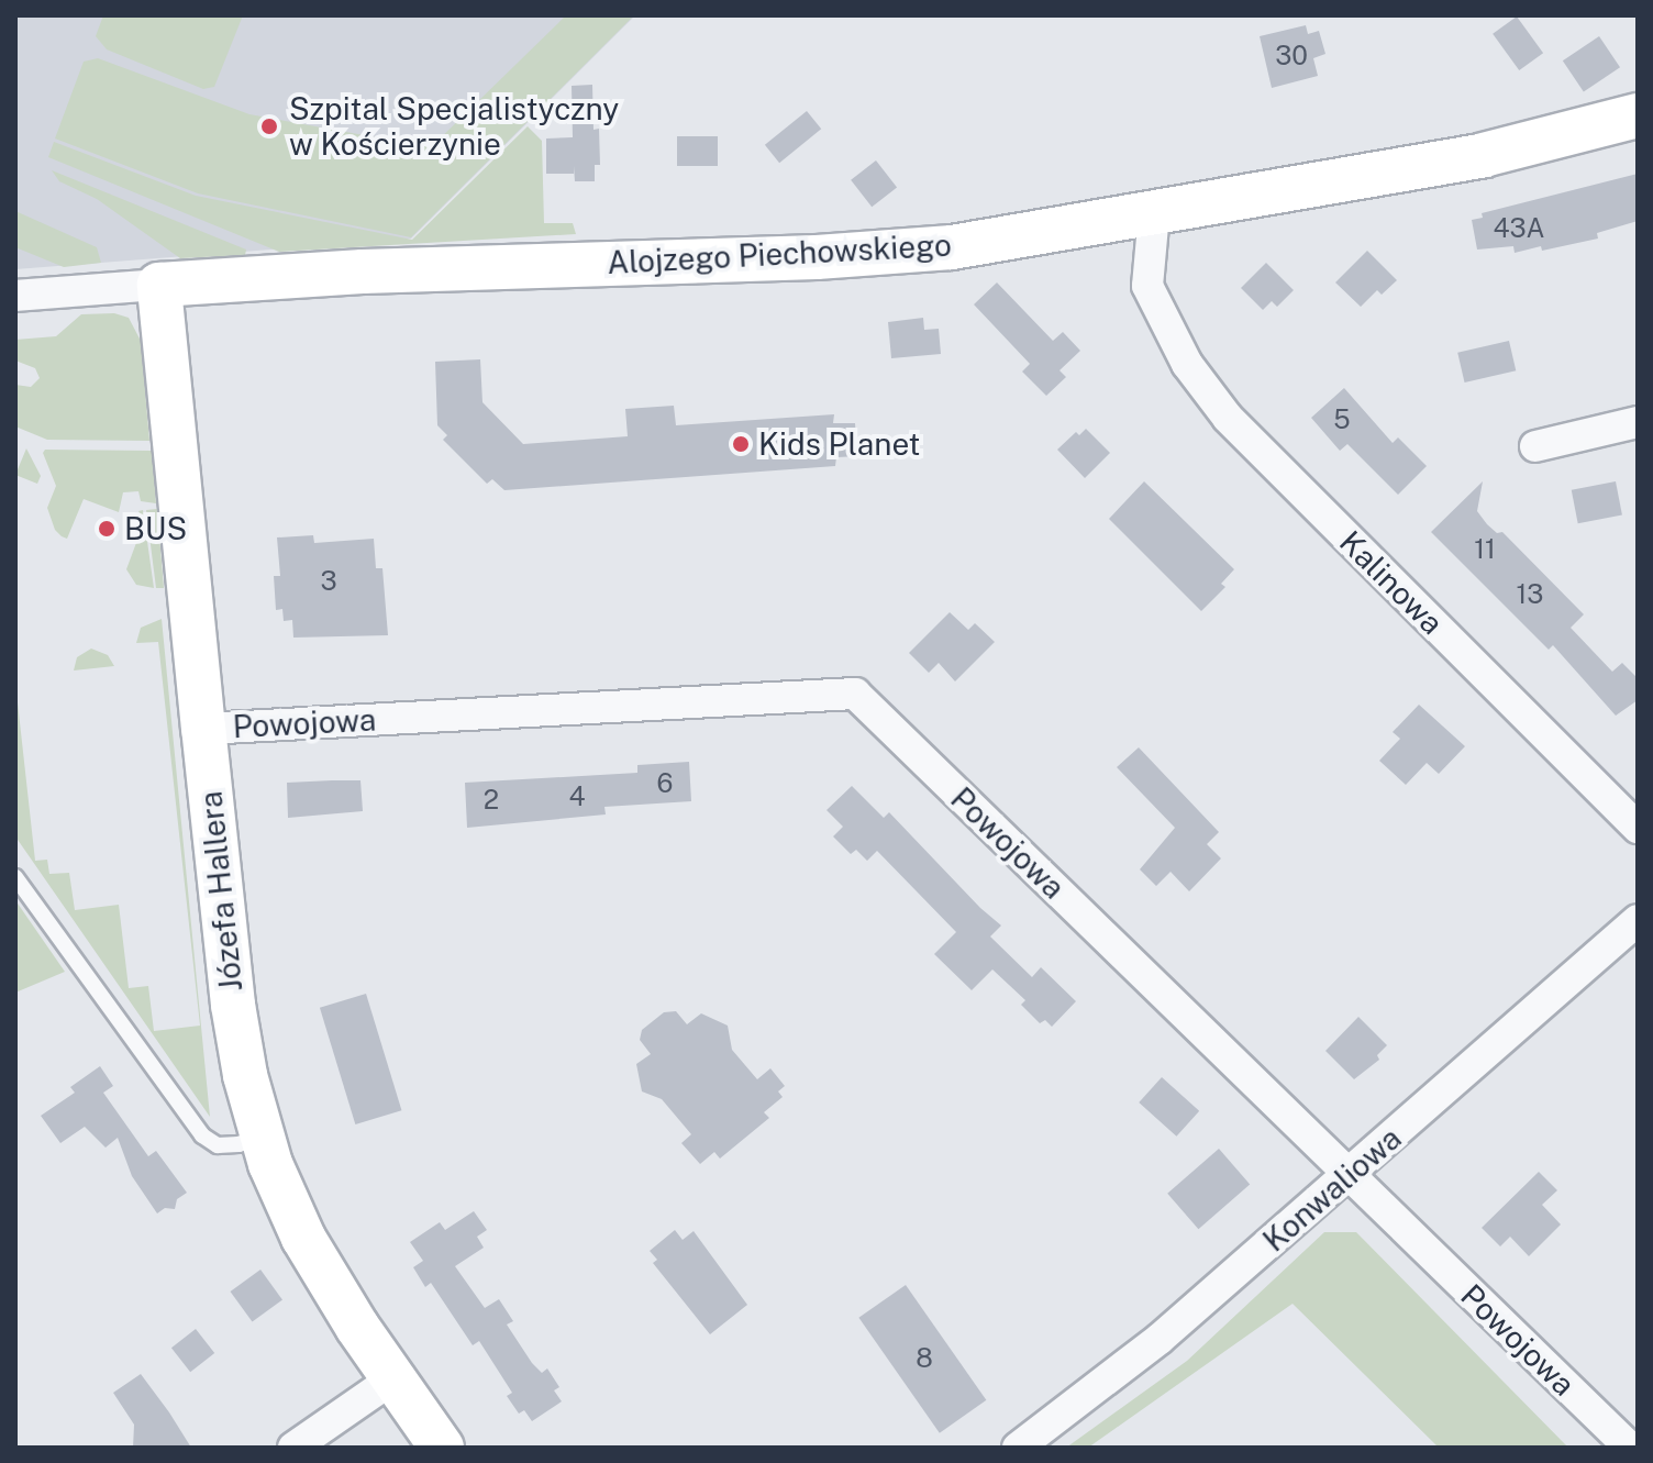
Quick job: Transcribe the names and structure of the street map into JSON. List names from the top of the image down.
{
  "streets": {
    "street": [
      "Alojzego Piechowskiego",
      "Kalinowa",
      "Powojowa",
      "Józefa Hallera",
      "Konwaliowa"
    ]
  },
  "crossings": [
    ["Alojzego Piechowskiego", "Kalinowa"],
    ["Alojzego Piechowskiego", "Józefa Hallera"],
    ["Powojowa", "Józefa Hallera"],
    ["Powojowa", "Konwaliowa"]
  ],
  "places": ["Szpital Specjalistyczny w Kościerzynie", "Kids Planet", "BUS"],
  "house_numbers": [
    "30",
    "43A",
    "5",
    "11",
    "3",
    "13",
    "6",
    "4",
    "2",
    "8"
  ]
}
